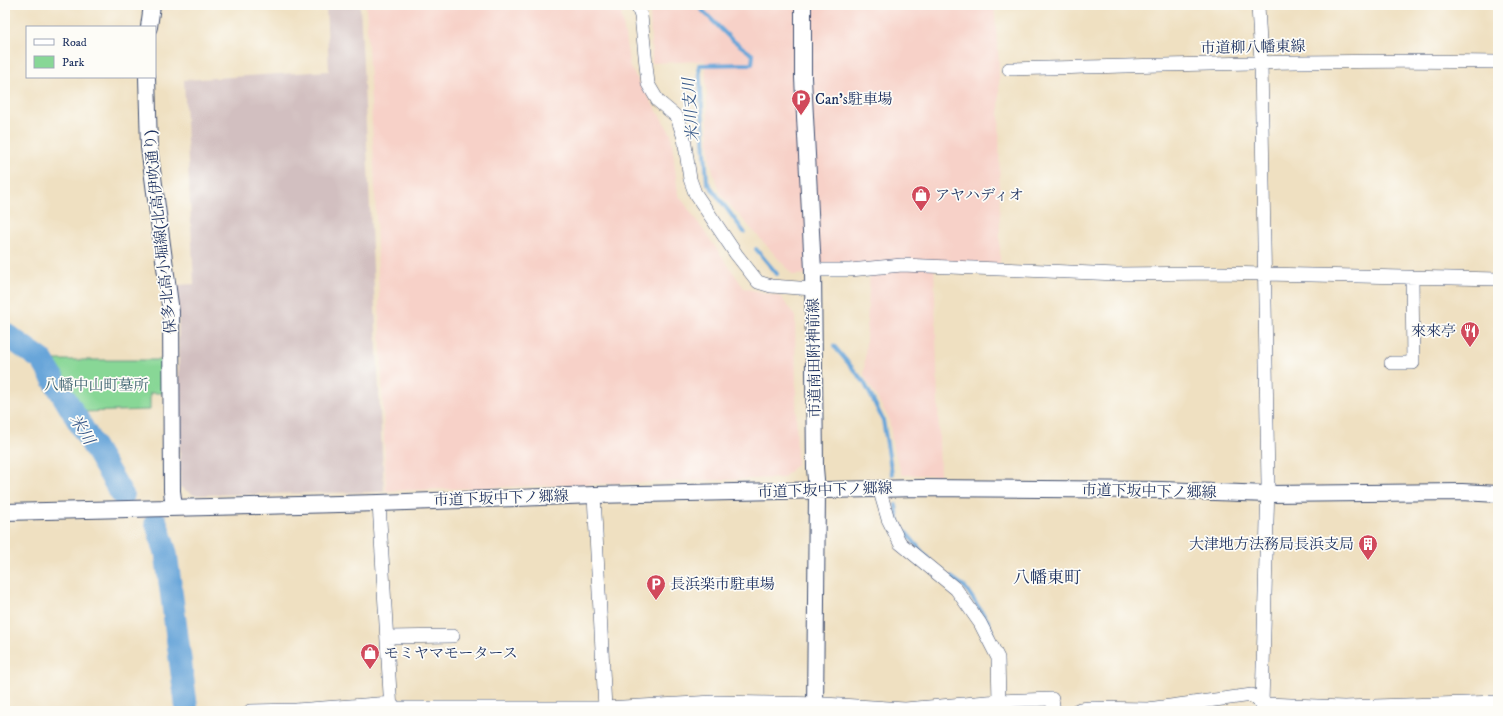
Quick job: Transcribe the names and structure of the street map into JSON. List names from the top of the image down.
{
  "streets": {
    "street": [
      "市道柳八幡東線",
      "保多北高小堀線(北高伊吹通り)",
      "市道南田附神前線",
      "市道下坂中下ノ郷線"
    ]
  },
  "crossings": [
    ["保多北高小堀線(北高伊吹通り)", "市道下坂中下ノ郷線"],
    ["市道南田附神前線", "市道下坂中下ノ郷線"]
  ],
  "districts": ["八幡東町"],
  "water": ["米川支川", "米川"],
  "parks": ["八幡中山町墓所"],
  "places": {
    "parking": ["Can's駐車場", "長浜楽市駐車場"],
    "shop": ["アヤハディオ", "モミヤマモータース"],
    "restaurant": ["來來亭"],
    "building": ["大津地方法務局長浜支局"]
  },
  "legend": ["Road", "Park"]
}
